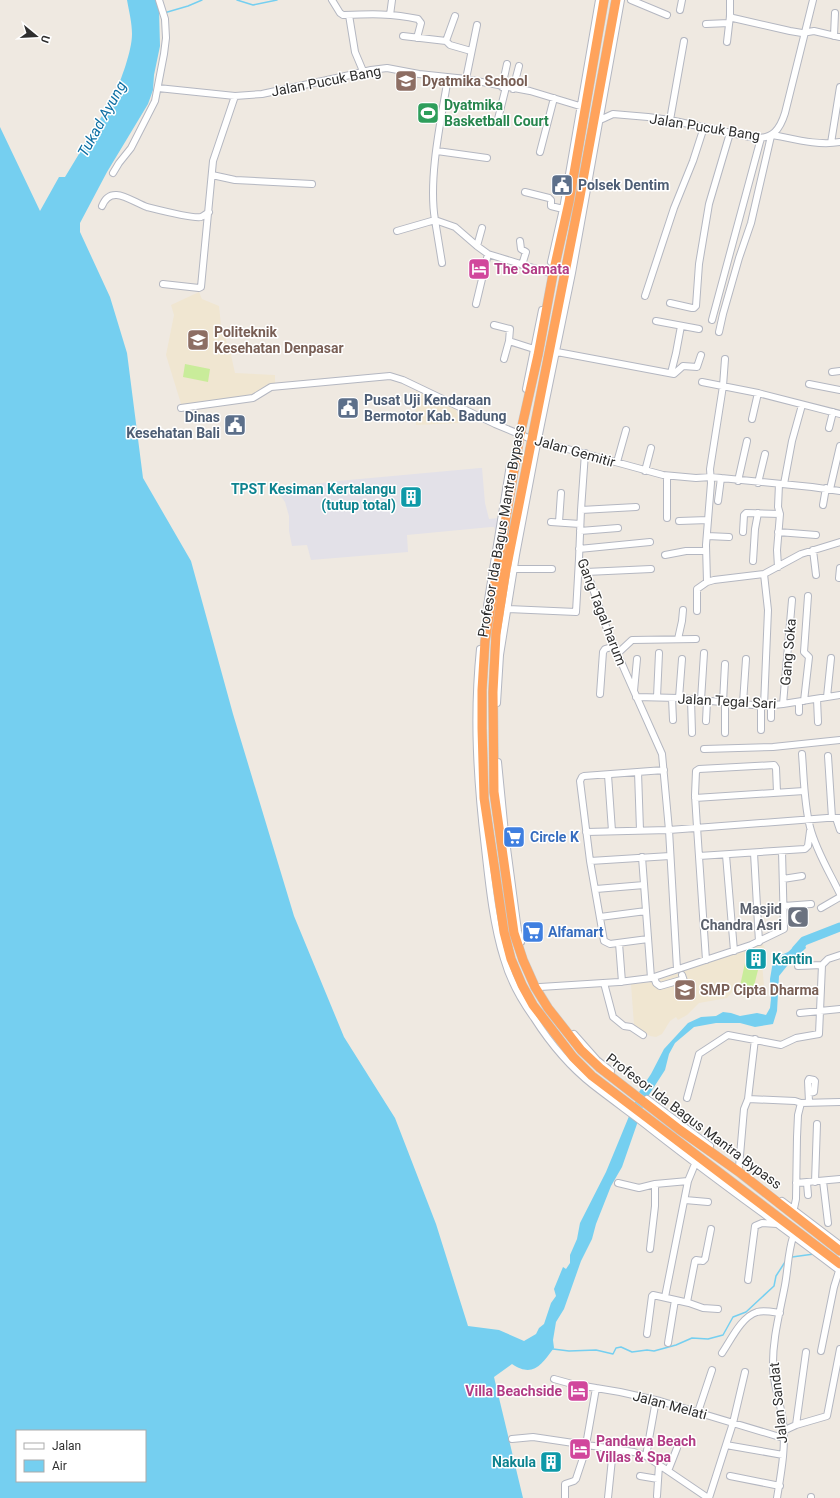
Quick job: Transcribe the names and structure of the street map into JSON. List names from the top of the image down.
{
  "streets": {
    "highway": ["Profesor Ida Bagus Mantra Bypass"],
    "street": [
      "Jalan Pucuk Bang",
      "Jalan Gemitir",
      "Gang Tagal harum",
      "Gang Soka",
      "Jalan Tegal Sari",
      "Jalan Sandat",
      "Jalan Melati"
    ]
  },
  "crossings": [
    ["Jalan Pucuk Bang", "Profesor Ida Bagus Mantra Bypass"],
    ["Jalan Gemitir", "Profesor Ida Bagus Mantra Bypass"],
    ["Jalan Gemitir", "Gang Tagal harum"],
    ["Gang Tagal harum", "Jalan Tegal Sari"],
    ["Gang Soka", "Jalan Tegal Sari"],
    ["Jalan Sandat", "Jalan Melati"]
  ],
  "water": ["Tukad Ayung"],
  "places": {
    "school or university": ["Dyatmika School", "Politeknik Kesehatan Denpasar", "SMP Cipta Dharma"],
    "sports": ["Dyatmika Basketball Court"],
    "public building": ["Polsek Dentim", "Pusat Uji Kendaraan Bermotor Kab. Badung", "Dinas Kesehatan Bali"],
    "hotel": ["The Samata", "Villa Beachside", "Pandawa Beach Villas & Spa"],
    "building": ["TPST Kesiman Kertalangu (tutup total)", "Kantin", "Nakula"],
    "supermarket": ["Circle K", "Alfamart"],
    "mosque": ["Masjid Chandra Asri"]
  },
  "legend": ["Jalan", "Air"],
  "north": "right"
}
